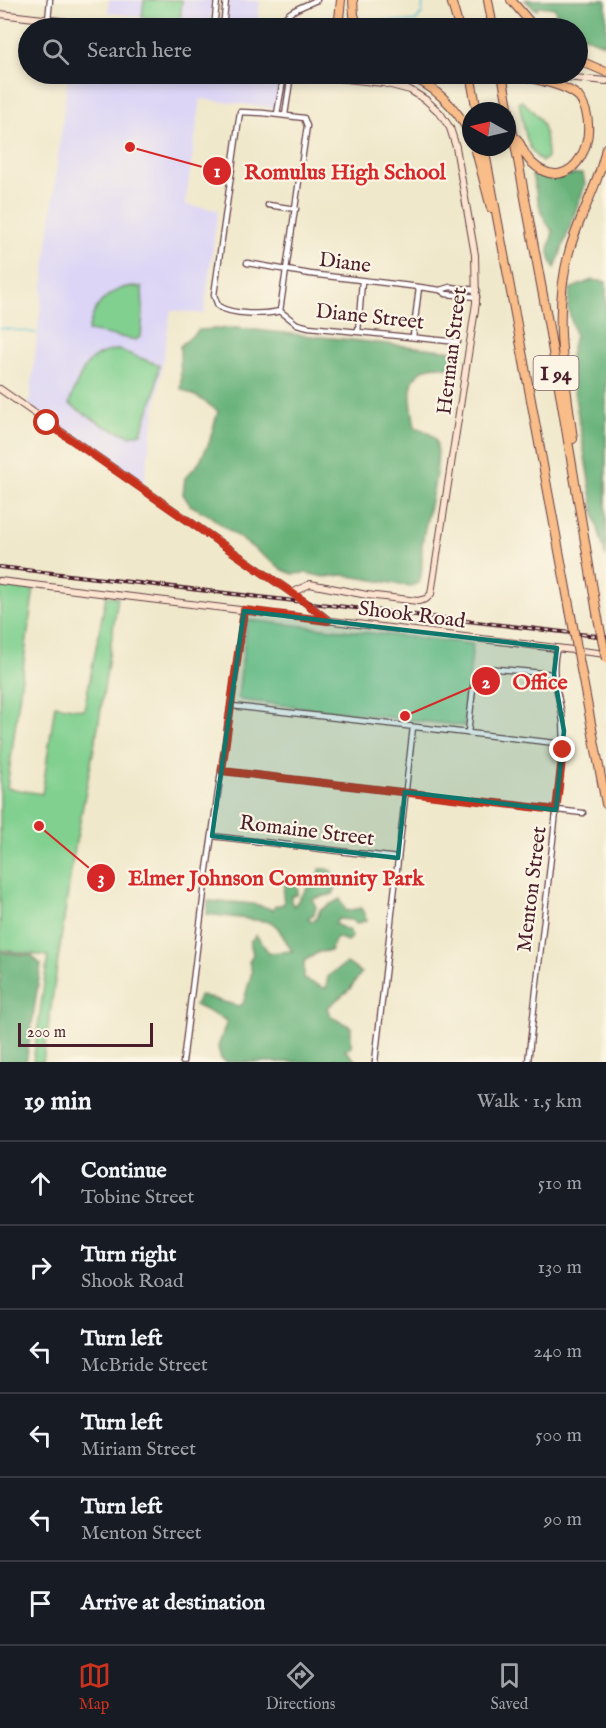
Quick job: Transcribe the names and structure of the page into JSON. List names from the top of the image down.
{
  "streets": {
    "highway": ["I 94"],
    "street": [
      "Diane",
      "Diane Street",
      "Herman Street",
      "Shook Road",
      "Romaine Street",
      "Menton Street"
    ]
  },
  "crossings": [
    ["Diane", "Herman Street"],
    ["I 94", "Shook Road"],
    ["Shook Road", "Menton Street"]
  ],
  "places": ["Romulus High School", "Office", "Elmer Johnson Community Park"],
  "scale_bar": "200 m",
  "north": "left",
  "page": {
    "search": "Search here",
    "scale": "200 m",
    "heading": ["19 min", "Walk · 1.5 km"],
    "list": [
      ["Continue", "Tobine Street", "510 m"],
      ["Turn right", "Shook Road", "130 m"],
      ["Turn left", "McBride Street", "240 m"],
      ["Turn left", "Miriam Street", "500 m"],
      ["Turn left", "Menton Street", "90 m"],
      "Arrive at destination"
    ],
    "nav": ["Map", "Directions", "Saved"]
  }
}
